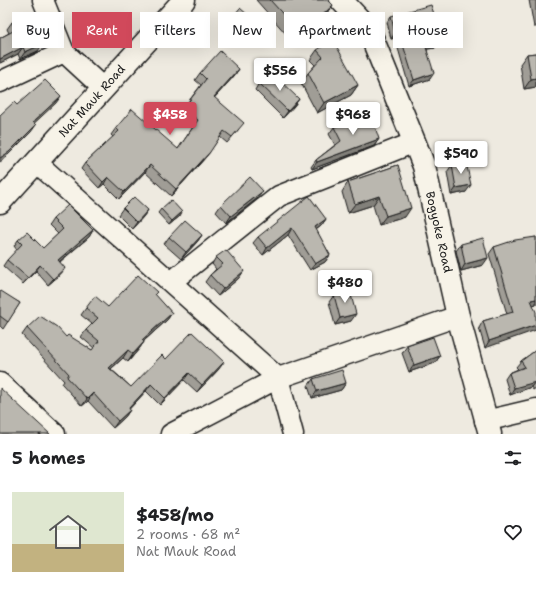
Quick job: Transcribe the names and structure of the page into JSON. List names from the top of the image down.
{
  "streets": {
    "main road": ["Nat Mauk Road", "Bogyoke Road"]
  },
  "page": {
    "chip": [
      "Buy",
      "Rent",
      "Filters",
      "New",
      "Apartment",
      "House"
    ],
    "price": [
      "$556",
      "$458",
      "$968",
      "$590",
      "$480"
    ],
    "heading": "5 homes",
    "list": [
      {
        "name": "$458/mo",
        "note": "2 rooms · 68 m² · Nat Mauk Road"
      }
    ]
  }
}
